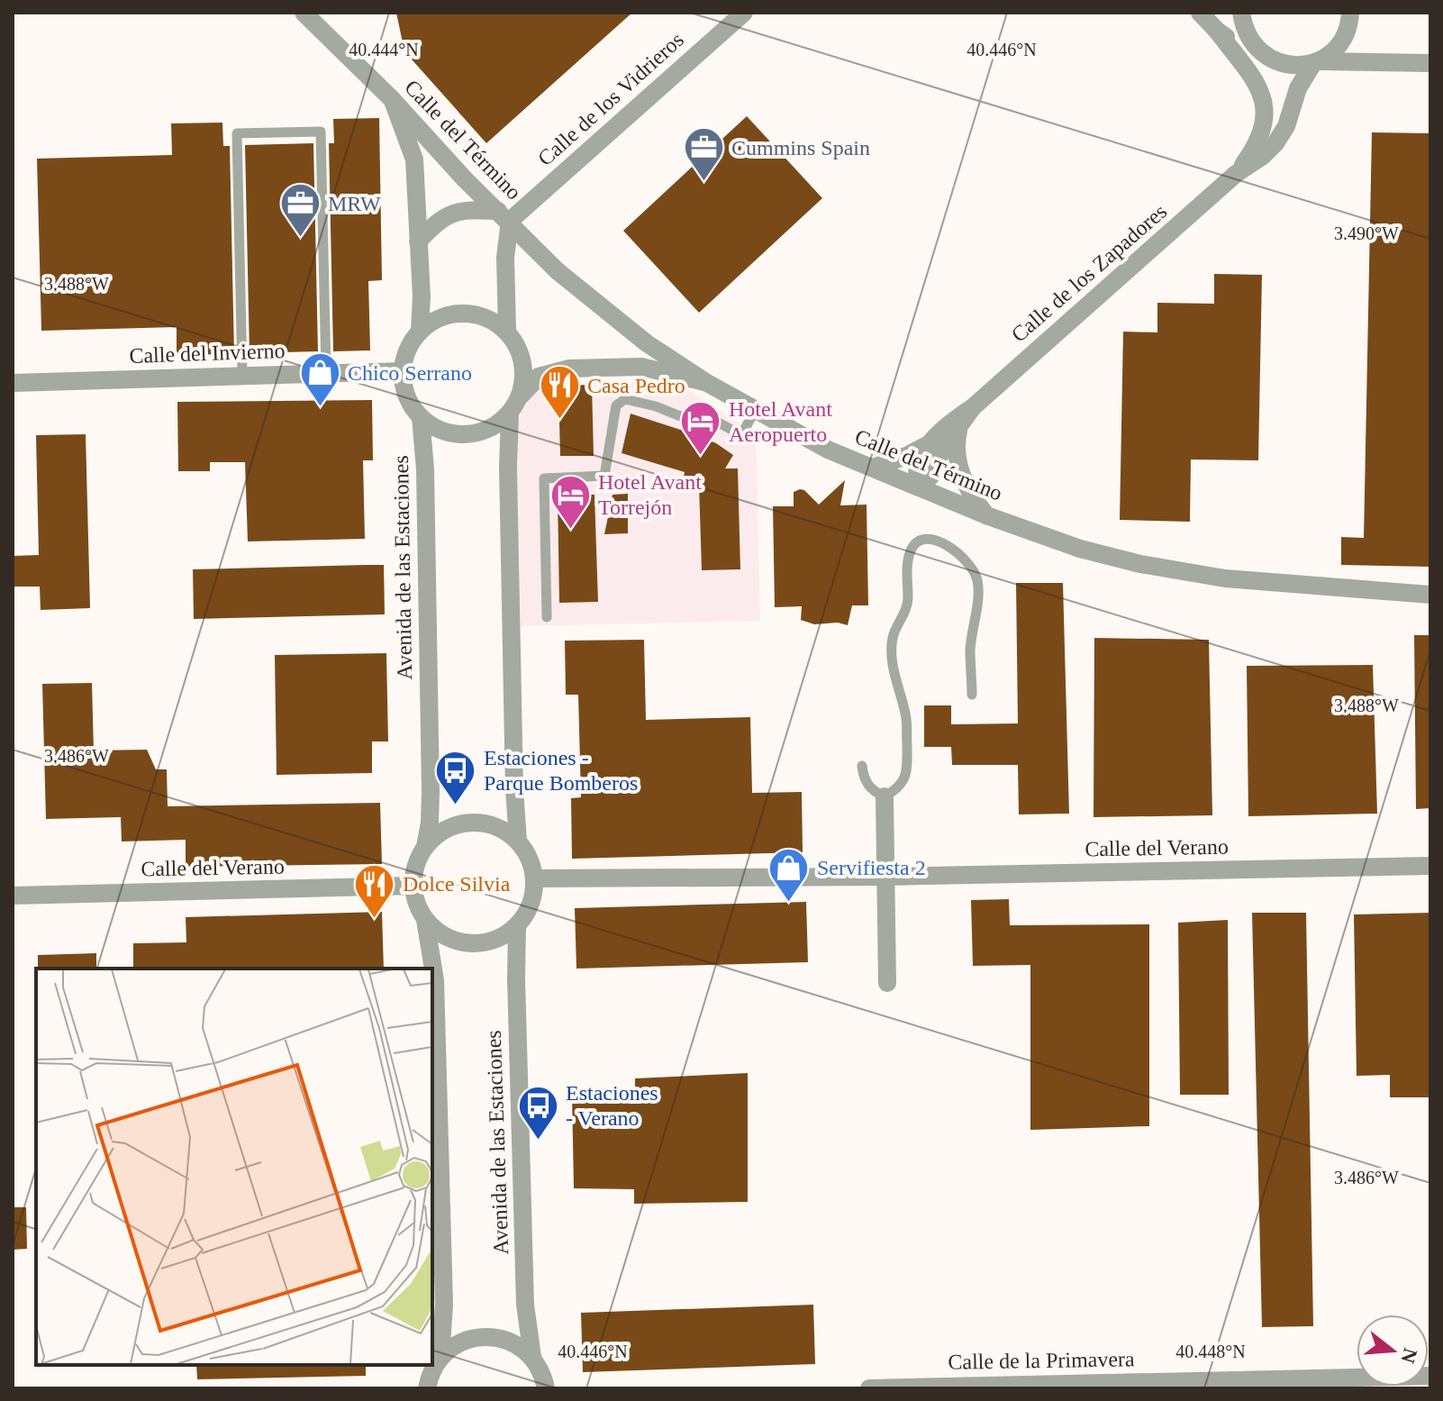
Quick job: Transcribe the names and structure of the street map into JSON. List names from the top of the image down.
{
  "streets": {
    "street": [
      "Calle de los Vidrieros",
      "Calle del Término",
      "Calle de los Zapadores",
      "Calle del Invierno",
      "Avenida de las Estaciones",
      "Calle del Verano",
      "Calle de la Primavera"
    ]
  },
  "crossings": [
    ["Calle de los Vidrieros", "Calle del Término"],
    ["Calle del Término", "Calle de los Zapadores"],
    ["Calle del Invierno", "Avenida de las Estaciones"],
    ["Avenida de las Estaciones", "Calle del Verano"]
  ],
  "places": {
    "office": ["Cummins Spain", "MRW"],
    "shop": ["Chico Serrano", "Servifiesta 2"],
    "restaurant": ["Casa Pedro", "Dolce Silvia"],
    "hotel": ["Hotel Avant Aeropuerto", "Hotel Avant Torrejón"],
    "bus stop": ["Estaciones - Parque Bomberos", "Estaciones - Verano"]
  },
  "north": "right",
  "coordinates": [
    "40.444°N",
    "40.446°N",
    "3.490°W",
    "3.488°W",
    "3.486°W",
    "40.448°N"
  ]
}
